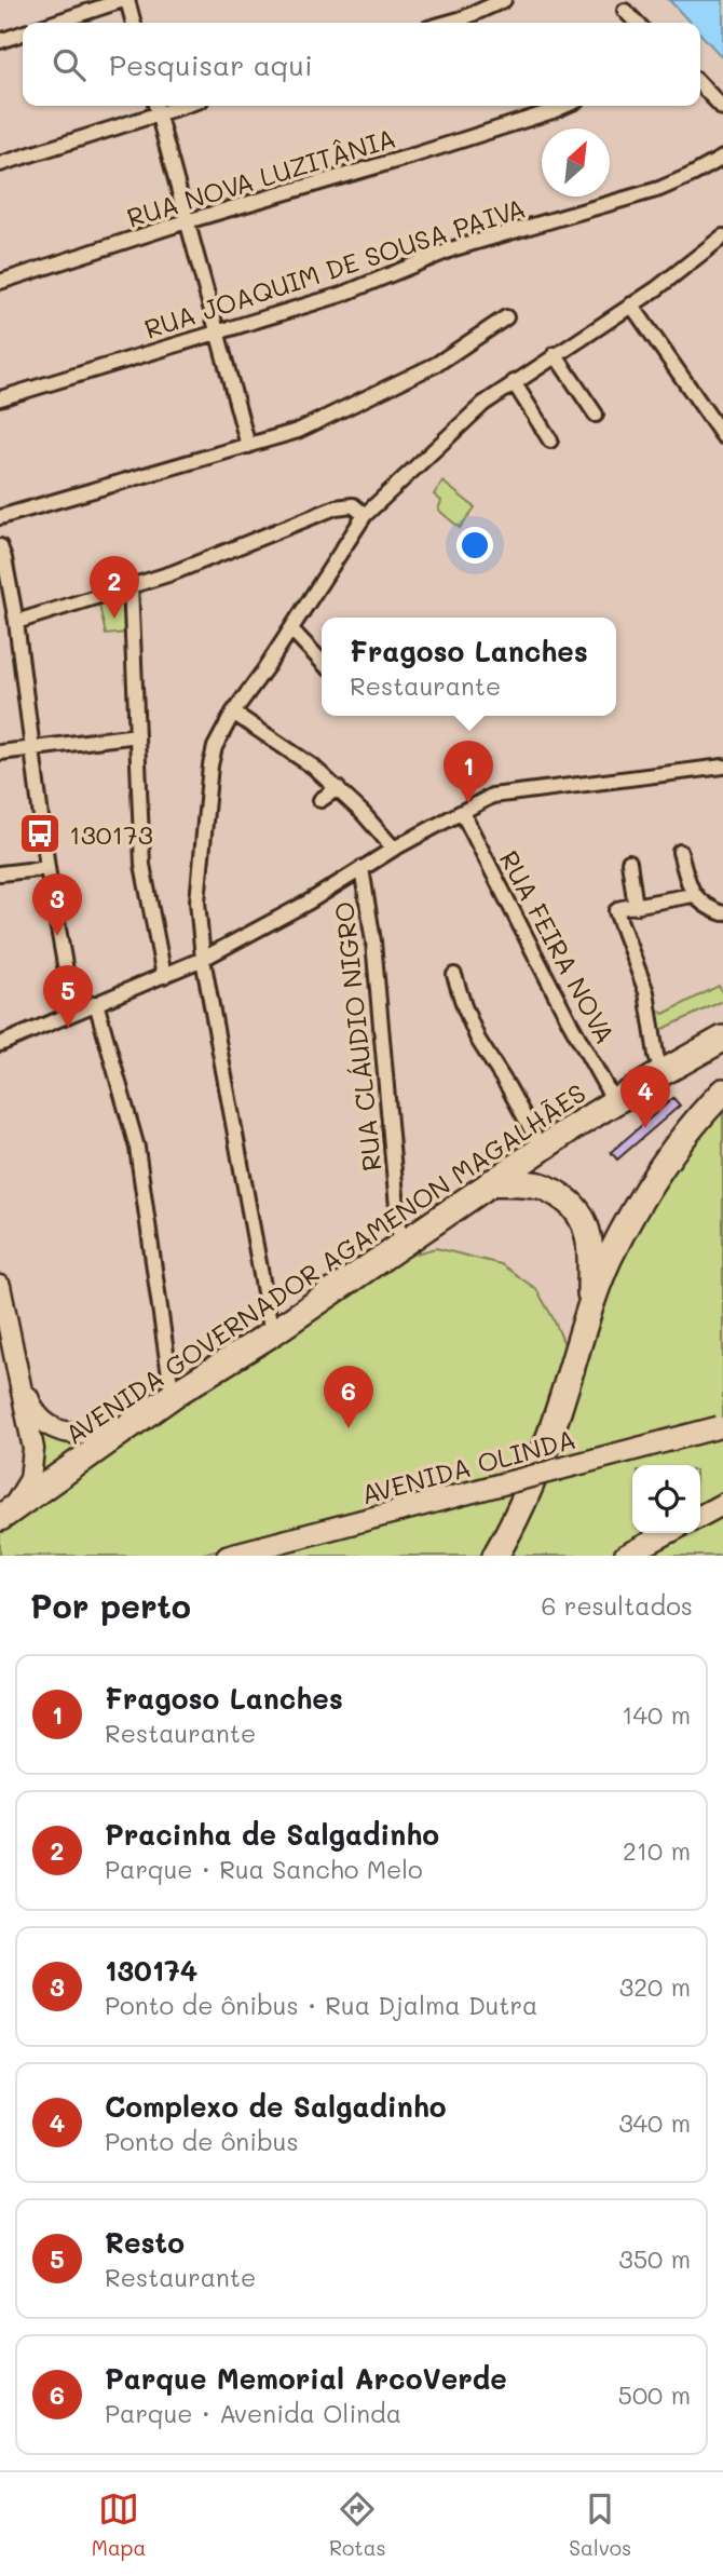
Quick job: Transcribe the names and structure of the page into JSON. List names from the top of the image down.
{
  "streets": {
    "highway": ["AVENIDA GOVERNADOR AGAMENON MAGALHÃES"],
    "main road": ["AVENIDA OLINDA"],
    "street": [
      "RUA NOVA LUZITÂNIA",
      "RUA JOAQUIM DE SOUSA PAIVA",
      "RUA FEIRA NOVA",
      "RUA CLÁUDIO NIGRO"
    ]
  },
  "crossings": [
    ["RUA FEIRA NOVA", "AVENIDA GOVERNADOR AGAMENON MAGALHÃES"],
    ["RUA CLÁUDIO NIGRO", "AVENIDA GOVERNADOR AGAMENON MAGALHÃES"]
  ],
  "places": {
    "bus stop": ["130173"]
  },
  "north": "top right",
  "page": {
    "search": "Pesquisar aqui",
    "pins": [
      "2",
      "1",
      "3",
      "5",
      "4",
      "6"
    ],
    "popup": ["Fragoso Lanches", "Restaurante"],
    "heading": ["Por perto", "6 resultados"],
    "list": [
      {
        "mark": "1",
        "name": "Fragoso Lanches",
        "note": "Restaurante",
        "value": "140 m"
      },
      {
        "mark": "2",
        "name": "Pracinha de Salgadinho",
        "note": "Parque · Rua Sancho Melo",
        "value": "210 m"
      },
      {
        "mark": "3",
        "name": "130174",
        "note": "Ponto de ônibus · Rua Djalma Dutra",
        "value": "320 m"
      },
      {
        "mark": "4",
        "name": "Complexo de Salgadinho",
        "note": "Ponto de ônibus",
        "value": "340 m"
      },
      {
        "mark": "5",
        "name": "Resto",
        "note": "Restaurante",
        "value": "350 m"
      },
      {
        "mark": "6",
        "name": "Parque Memorial ArcoVerde",
        "note": "Parque · Avenida Olinda",
        "value": "500 m"
      }
    ],
    "nav": ["Mapa", "Rotas", "Salvos"]
  }
}
